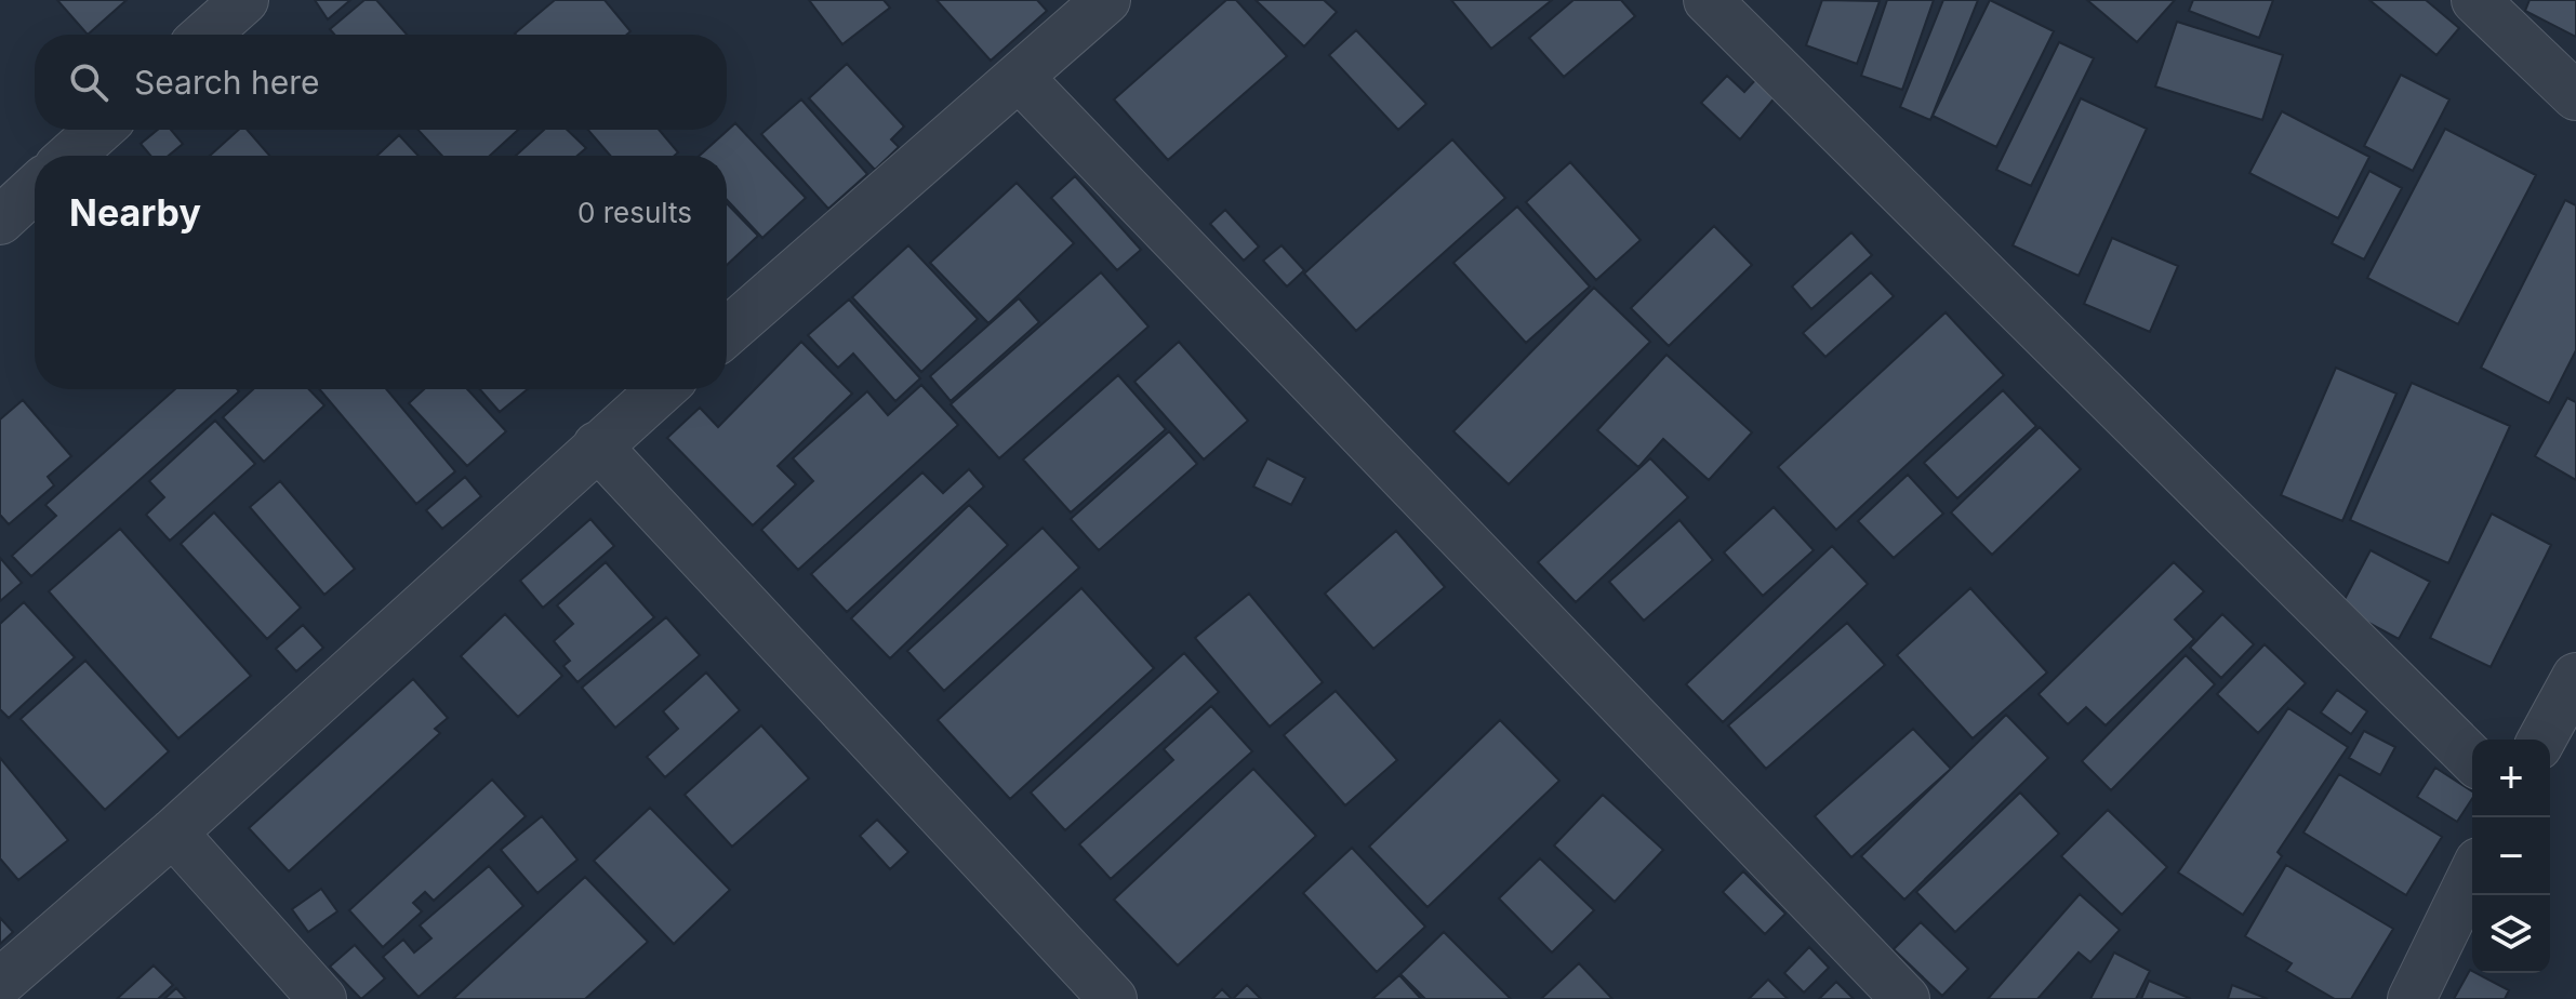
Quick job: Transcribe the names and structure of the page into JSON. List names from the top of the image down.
{
  "page": {
    "search": "Search here",
    "heading": ["Nearby", "0 results"],
    "map_buttons": ["+", "−"]
  }
}
